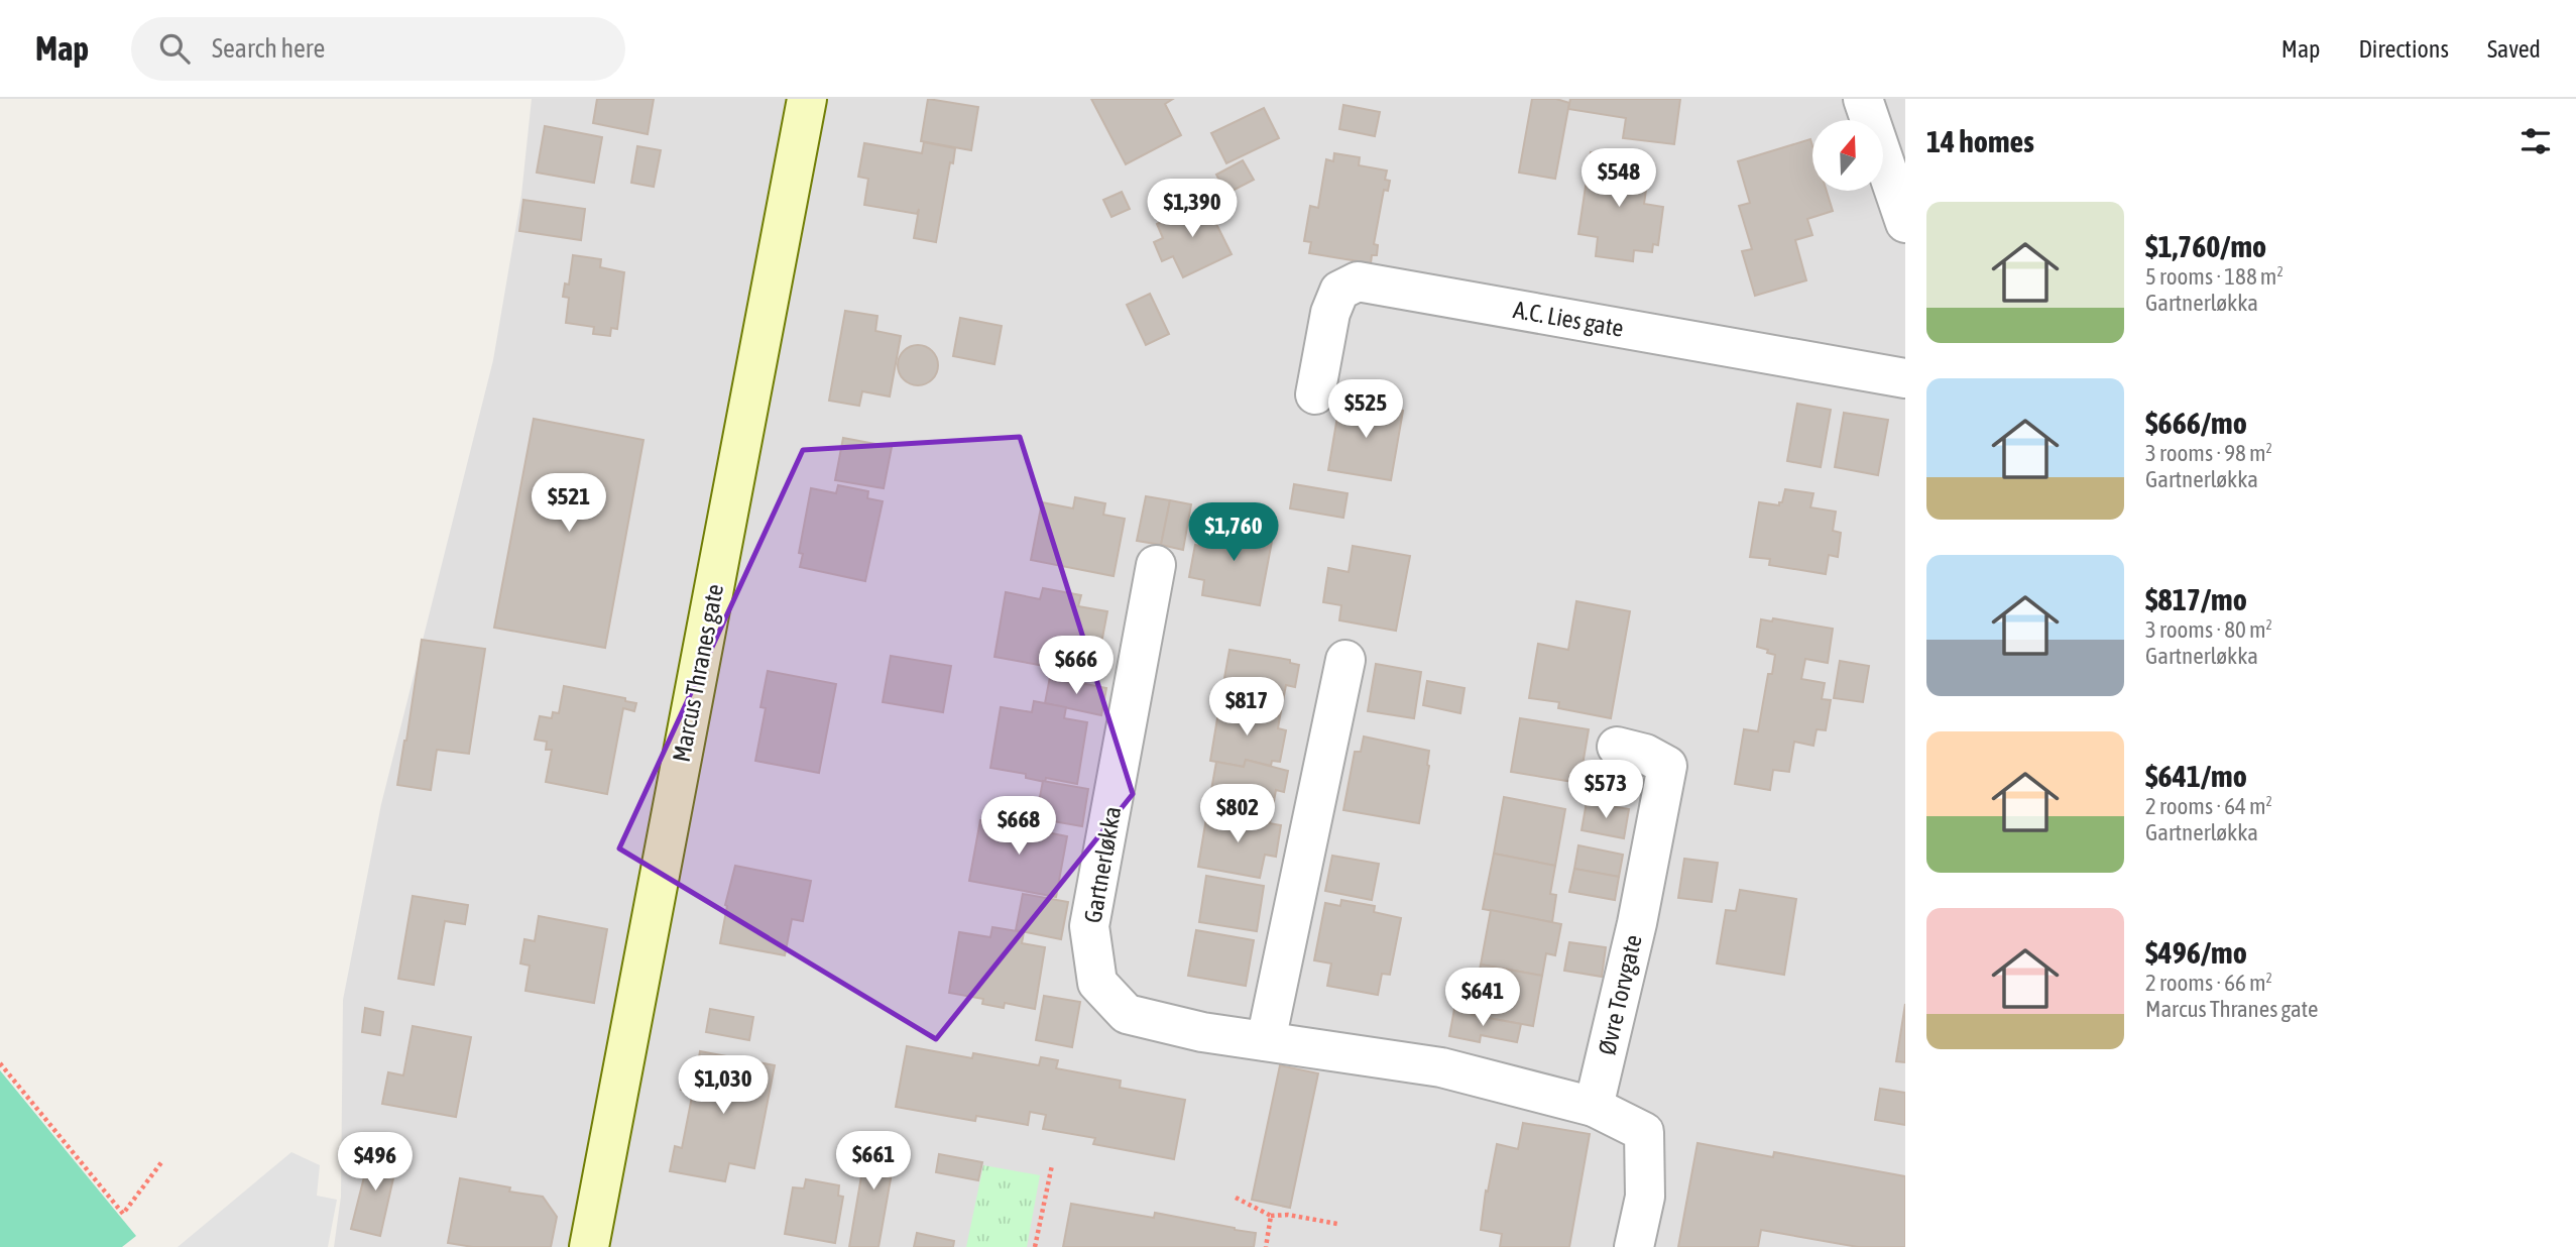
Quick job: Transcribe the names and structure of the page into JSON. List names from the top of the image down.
{
  "streets": {
    "main road": ["Marcus Thranes gate"],
    "street": ["A.C. Lies gate", "Gartnerløkka", "Øvre Torvgate"]
  },
  "crossings": [
    ["Gartnerløkka", "Øvre Torvgate"]
  ],
  "north": "top",
  "page": {
    "header": "Map",
    "search": "Search here",
    "nav": ["Map", "Directions", "Saved"],
    "heading": "14 homes",
    "price": [
      "$548",
      "$1,390",
      "$525",
      "$521",
      "$1,760",
      "$666",
      "$817",
      "$573",
      "$802",
      "$668",
      "$641",
      "$1,030",
      "$661",
      "$496"
    ],
    "list": [
      {
        "name": "$1,760/mo",
        "note": "5 rooms · 188 m² · Gartnerløkka"
      },
      {
        "name": "$666/mo",
        "note": "3 rooms · 98 m² · Gartnerløkka"
      },
      {
        "name": "$817/mo",
        "note": "3 rooms · 80 m² · Gartnerløkka"
      },
      {
        "name": "$641/mo",
        "note": "2 rooms · 64 m² · Gartnerløkka"
      },
      {
        "name": "$496/mo",
        "note": "2 rooms · 66 m² · Marcus Thranes gate"
      }
    ]
  }
}
